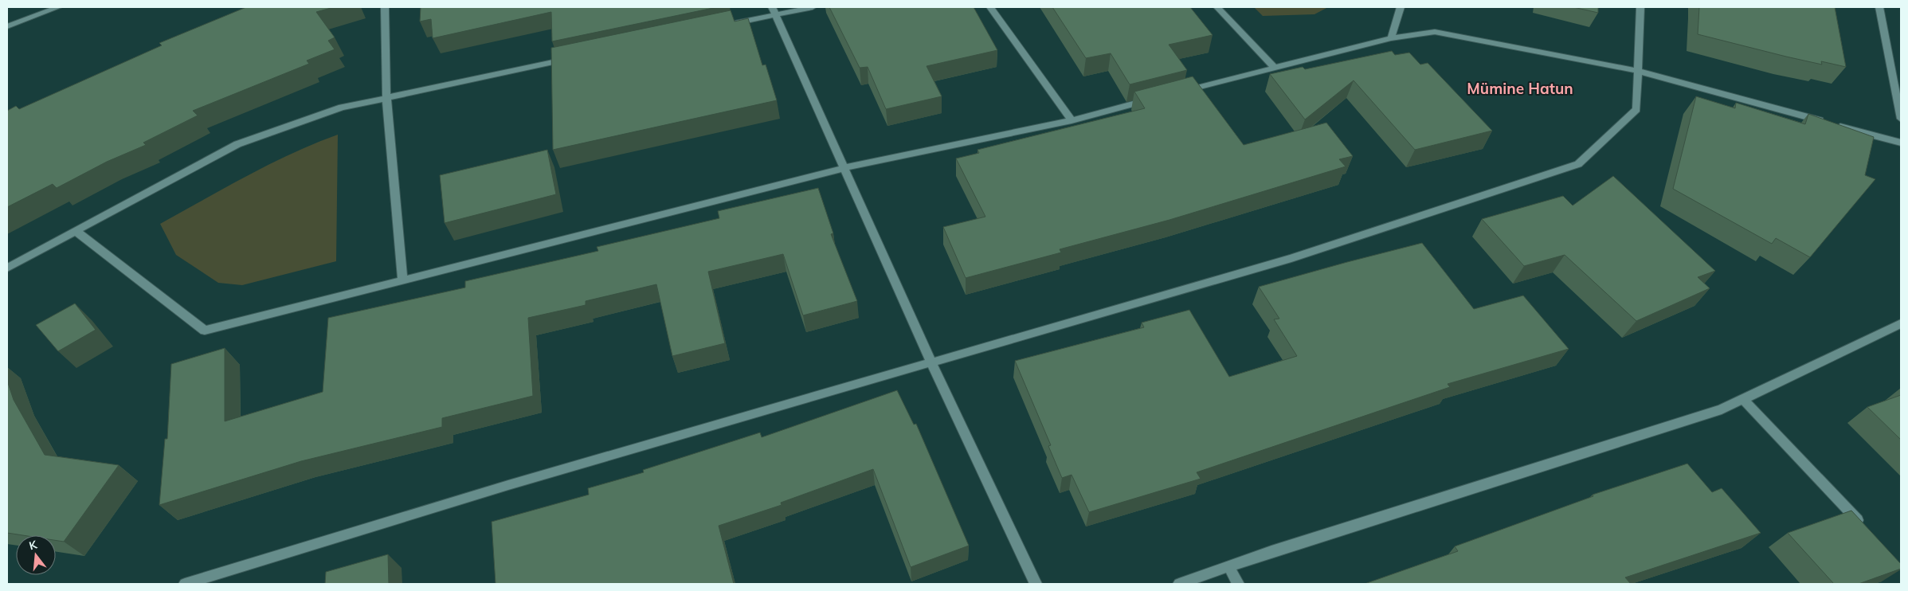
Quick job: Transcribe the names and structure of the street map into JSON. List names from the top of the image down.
{
  "districts": ["Mümine Hatun"],
  "north": "top"
}
